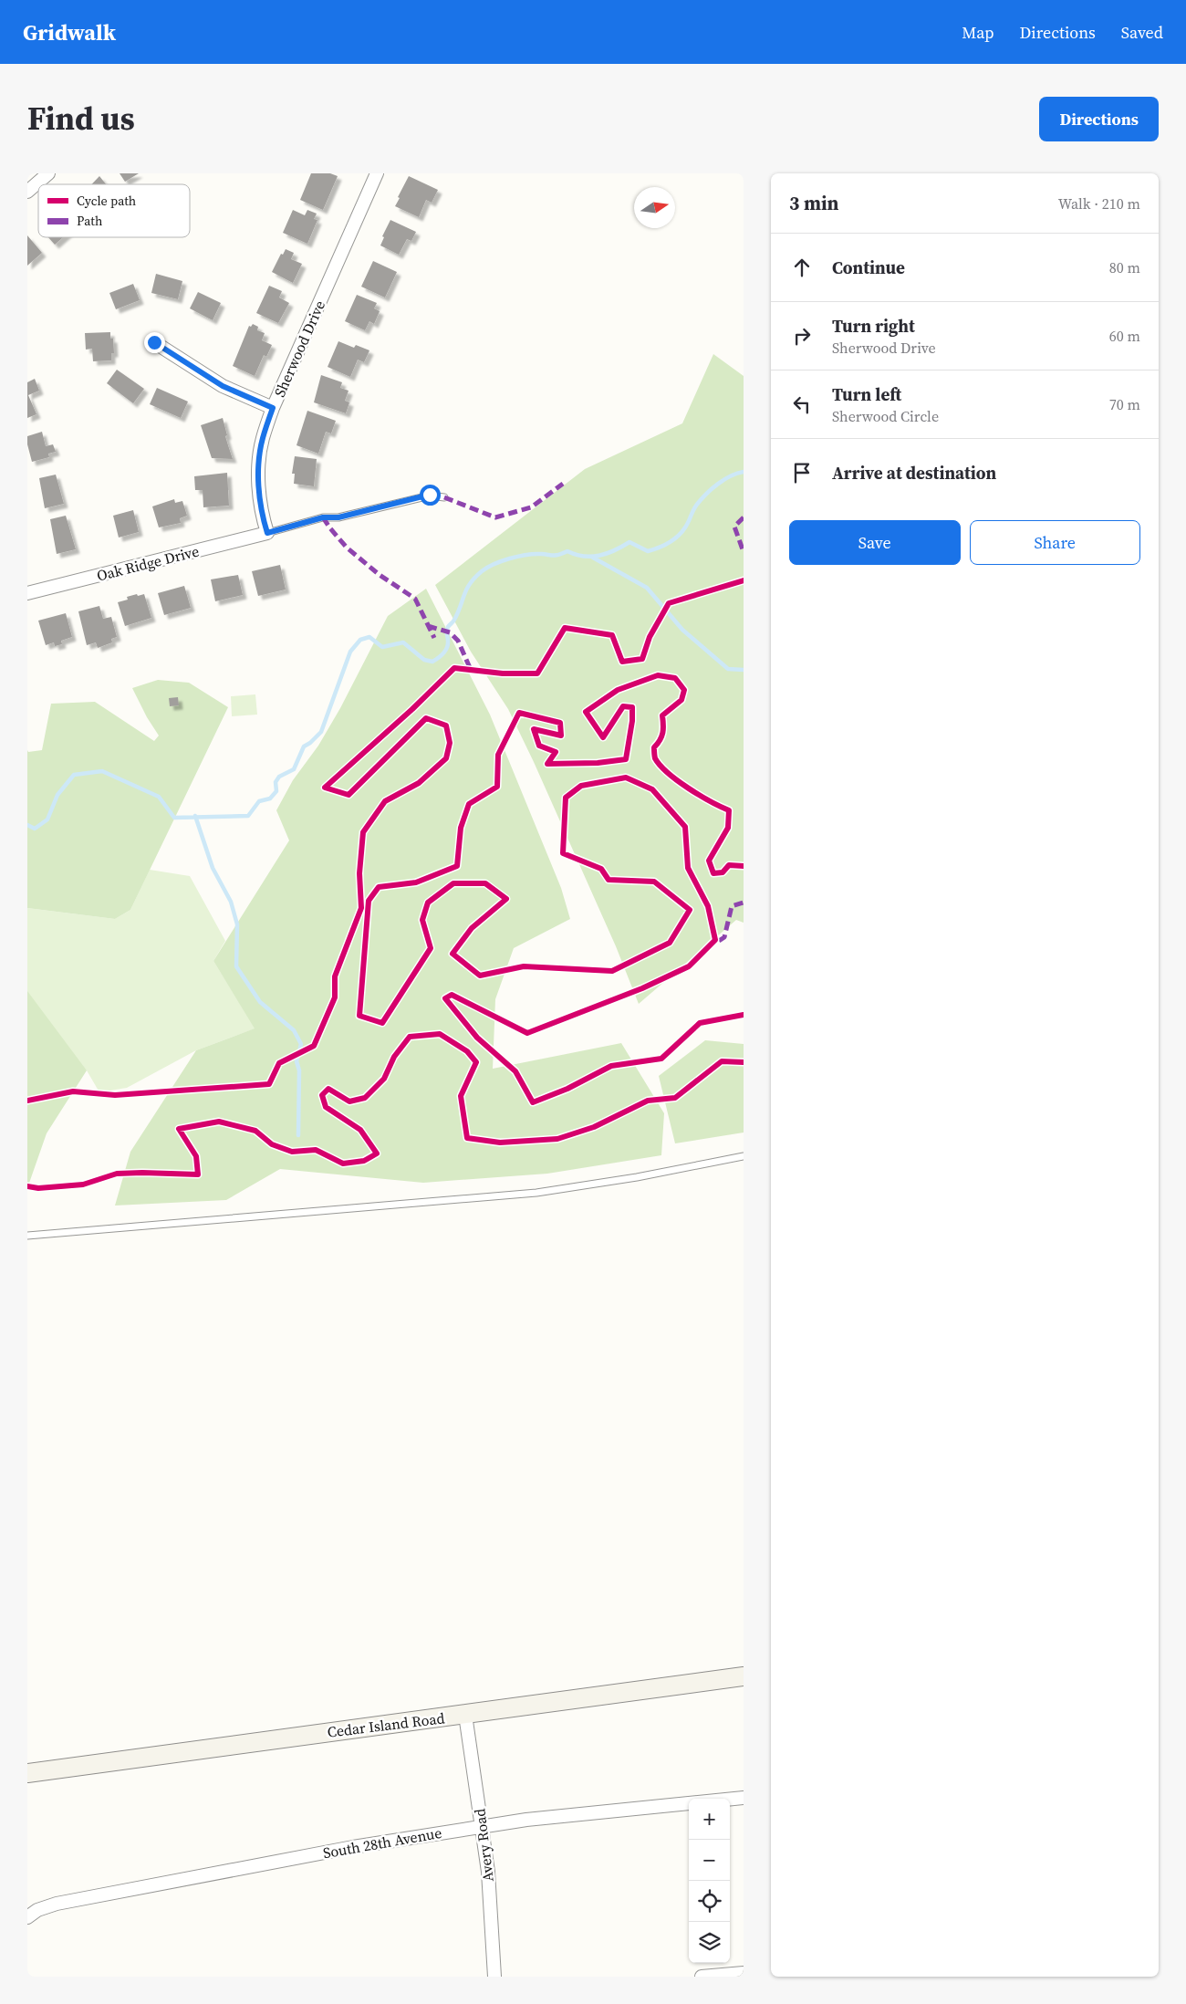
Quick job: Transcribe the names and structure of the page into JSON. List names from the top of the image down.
{
  "streets": {
    "street": [
      "Sherwood Drive",
      "Oak Ridge Drive",
      "Cedar Island Road",
      "South 28th Avenue",
      "Avery Road"
    ]
  },
  "crossings": [
    ["Sherwood Drive", "Oak Ridge Drive"],
    ["Cedar Island Road", "Avery Road"],
    ["South 28th Avenue", "Avery Road"]
  ],
  "legend": ["Cycle path", "Path"],
  "north": "right",
  "page": {
    "header": "Gridwalk",
    "nav": ["Map", "Directions", "Saved"],
    "title": "Find us",
    "buttons": [
      "Directions",
      ["Save", "Share"]
    ],
    "heading": ["3 min", "Walk · 210 m"],
    "list": [
      ["Continue", "80 m"],
      ["Turn right", "Sherwood Drive", "60 m"],
      ["Turn left", "Sherwood Circle", "70 m"],
      "Arrive at destination"
    ],
    "map_buttons": ["+", "−"]
  }
}
